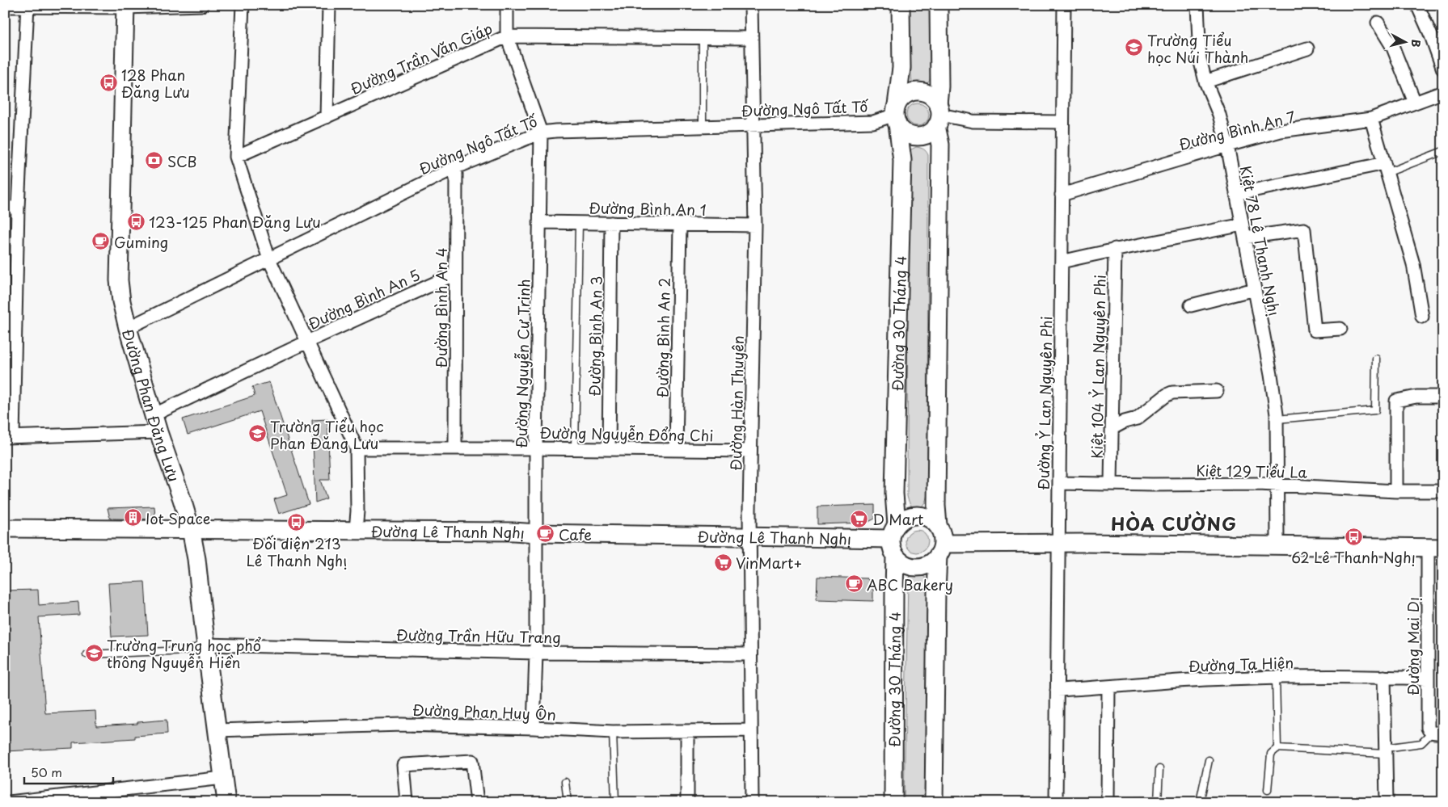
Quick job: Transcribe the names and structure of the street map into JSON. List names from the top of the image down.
{
  "streets": {
    "street": [
      "Đường Trần Văn Giáp",
      "Đường Ngô Tất Tố",
      "Đường Bình An 7",
      "Đường Bình An 1",
      "Kiệt 78 Lê Thanh Nghị",
      "Đường Bình An 5",
      "Đường Bình An 4",
      "Đường 30 Tháng 4",
      "Đường Bình An 3",
      "Đường Bình An 2",
      "Đường Nguyễn Cư Trinh",
      "Kiệt 104 Ỷ Lan Nguyên Phi",
      "Đường Hàn Thuyên",
      "Đường Ỷ Lan Nguyên Phi",
      "Đường Phan Đăng Lưu",
      "Đường Nguyễn Đổng Chi",
      "Kiệt 129 Tiểu La",
      "Đường Lê Thanh Nghị",
      "Đường Trần Hữu Trang",
      "Đường Mai Dị",
      "Đường Tạ Hiện",
      "Đường Phan Huy Ôn"
    ]
  },
  "crossings": [
    ["Đường Trần Văn Giáp", "Đường Nguyễn Cư Trinh"],
    ["Đường Trần Văn Giáp", "Đường Hàn Thuyên"],
    ["Đường Ngô Tất Tố", "Đường Bình An 4"],
    ["Đường Ngô Tất Tố", "Đường 30 Tháng 4"],
    ["Đường Ngô Tất Tố", "Đường Nguyễn Cư Trinh"],
    ["Đường Ngô Tất Tố", "Đường Hàn Thuyên"],
    ["Đường Ngô Tất Tố", "Đường Phan Đăng Lưu"],
    ["Đường Bình An 7", "Kiệt 78 Lê Thanh Nghị"],
    ["Đường Bình An 7", "Đường Ỷ Lan Nguyên Phi"],
    ["Đường Bình An 1", "Đường Bình An 3"],
    ["Đường Bình An 1", "Đường Bình An 2"],
    ["Đường Bình An 1", "Đường Nguyễn Cư Trinh"],
    ["Đường Bình An 1", "Đường Hàn Thuyên"],
    ["Kiệt 78 Lê Thanh Nghị", "Kiệt 129 Tiểu La"],
    ["Đường Bình An 5", "Đường Bình An 4"],
    ["Đường Bình An 5", "Đường Phan Đăng Lưu"],
    ["Đường Bình An 4", "Đường Nguyễn Đổng Chi"],
    ["Đường 30 Tháng 4", "Đường Lê Thanh Nghị"],
    ["Đường Bình An 3", "Đường Nguyễn Đổng Chi"],
    ["Đường Bình An 2", "Đường Nguyễn Đổng Chi"],
    ["Đường Nguyễn Cư Trinh", "Đường Nguyễn Đổng Chi"],
    ["Đường Nguyễn Cư Trinh", "Đường Lê Thanh Nghị"],
    ["Đường Nguyễn Cư Trinh", "Đường Trần Hữu Trang"],
    ["Đường Nguyễn Cư Trinh", "Đường Phan Huy Ôn"],
    ["Kiệt 104 Ỷ Lan Nguyên Phi", "Kiệt 129 Tiểu La"],
    ["Đường Hàn Thuyên", "Đường Nguyễn Đổng Chi"],
    ["Đường Hàn Thuyên", "Đường Lê Thanh Nghị"],
    ["Đường Hàn Thuyên", "Đường Trần Hữu Trang"],
    ["Đường Hàn Thuyên", "Đường Phan Huy Ôn"],
    ["Đường Ỷ Lan Nguyên Phi", "Kiệt 129 Tiểu La"],
    ["Đường Ỷ Lan Nguyên Phi", "Đường Tạ Hiện"],
    ["Đường Phan Đăng Lưu", "Đường Lê Thanh Nghị"],
    ["Đường Phan Đăng Lưu", "Đường Trần Hữu Trang"],
    ["Đường Phan Đăng Lưu", "Đường Phan Huy Ôn"],
    ["Đường Mai Dị", "Đường Tạ Hiện"]
  ],
  "districts": ["HÒA CƯỜNG"],
  "places": {
    "school or university": ["Trường Tiểu học Núi Thành", "Trường Tiểu học Phan Đăng Lưu", "Trường Trung học phổ thông Nguyễn Hiền"],
    "bus stop": [
      "128 Phan Đăng Lưu",
      "123-125 Phan Đăng Lưu",
      "Đối diện 213 Lê Thanh Nghị",
      "62 Lê Thanh Nghị"
    ],
    "bank": ["SCB"],
    "cafe": ["Guming", "Cafe", "ABC Bakery"],
    "building": ["Iot Space"],
    "supermarket": ["D Mart", "VinMart+"]
  },
  "scale_bar": "50 m",
  "north": "right"
}
